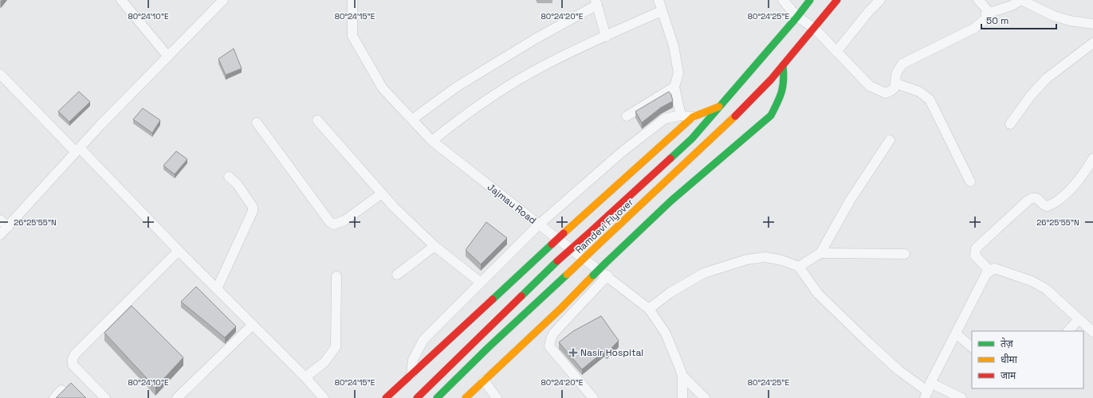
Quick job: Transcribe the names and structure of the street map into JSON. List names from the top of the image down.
{
  "streets": {
    "main road": ["Ramdevi Flyover"],
    "street": ["Jajmau Road"]
  },
  "places": {
    "health": ["Nasir Hospital"]
  },
  "legend": ["तेज़", "धीमा", "जाम"],
  "scale_bar": "50 m",
  "coordinates": [
    "80°24'10\"E",
    "80°24'15\"E",
    "80°24'20\"E",
    "80°24'25\"E",
    "26°25'55\"N"
  ]
}
